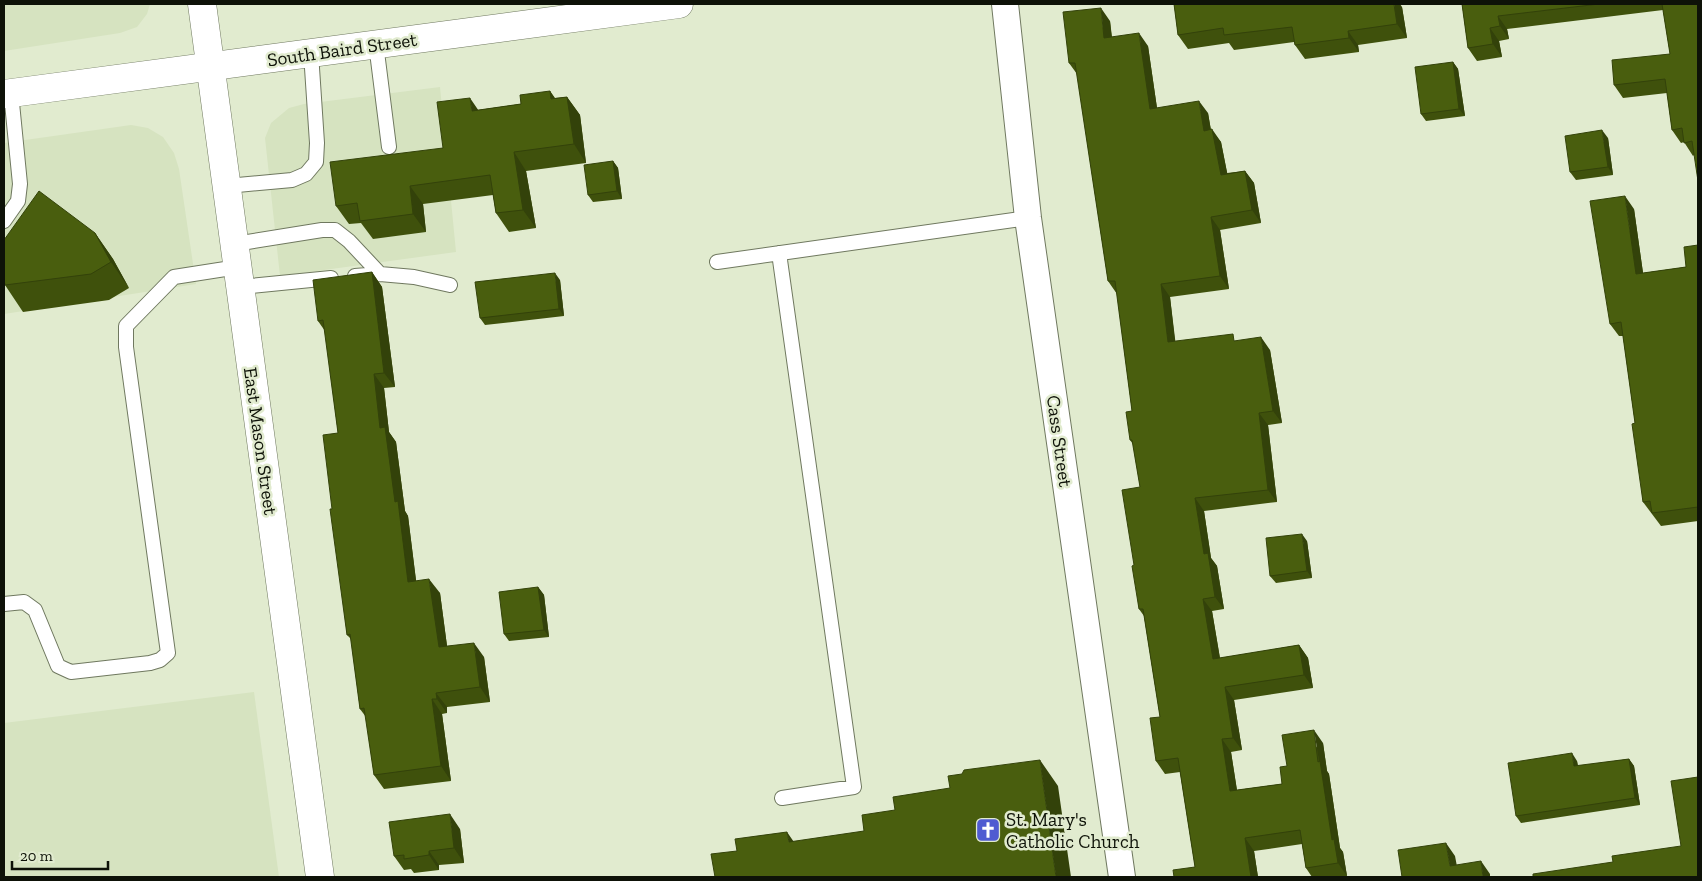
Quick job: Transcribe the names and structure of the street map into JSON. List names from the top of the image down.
{
  "streets": {
    "main road": ["South Baird Street", "East Mason Street"],
    "street": ["Cass Street"]
  },
  "crossings": [
    ["South Baird Street", "East Mason Street"]
  ],
  "places": {
    "church": ["St. Mary's Catholic Church"]
  },
  "scale_bar": "20 m"
}
